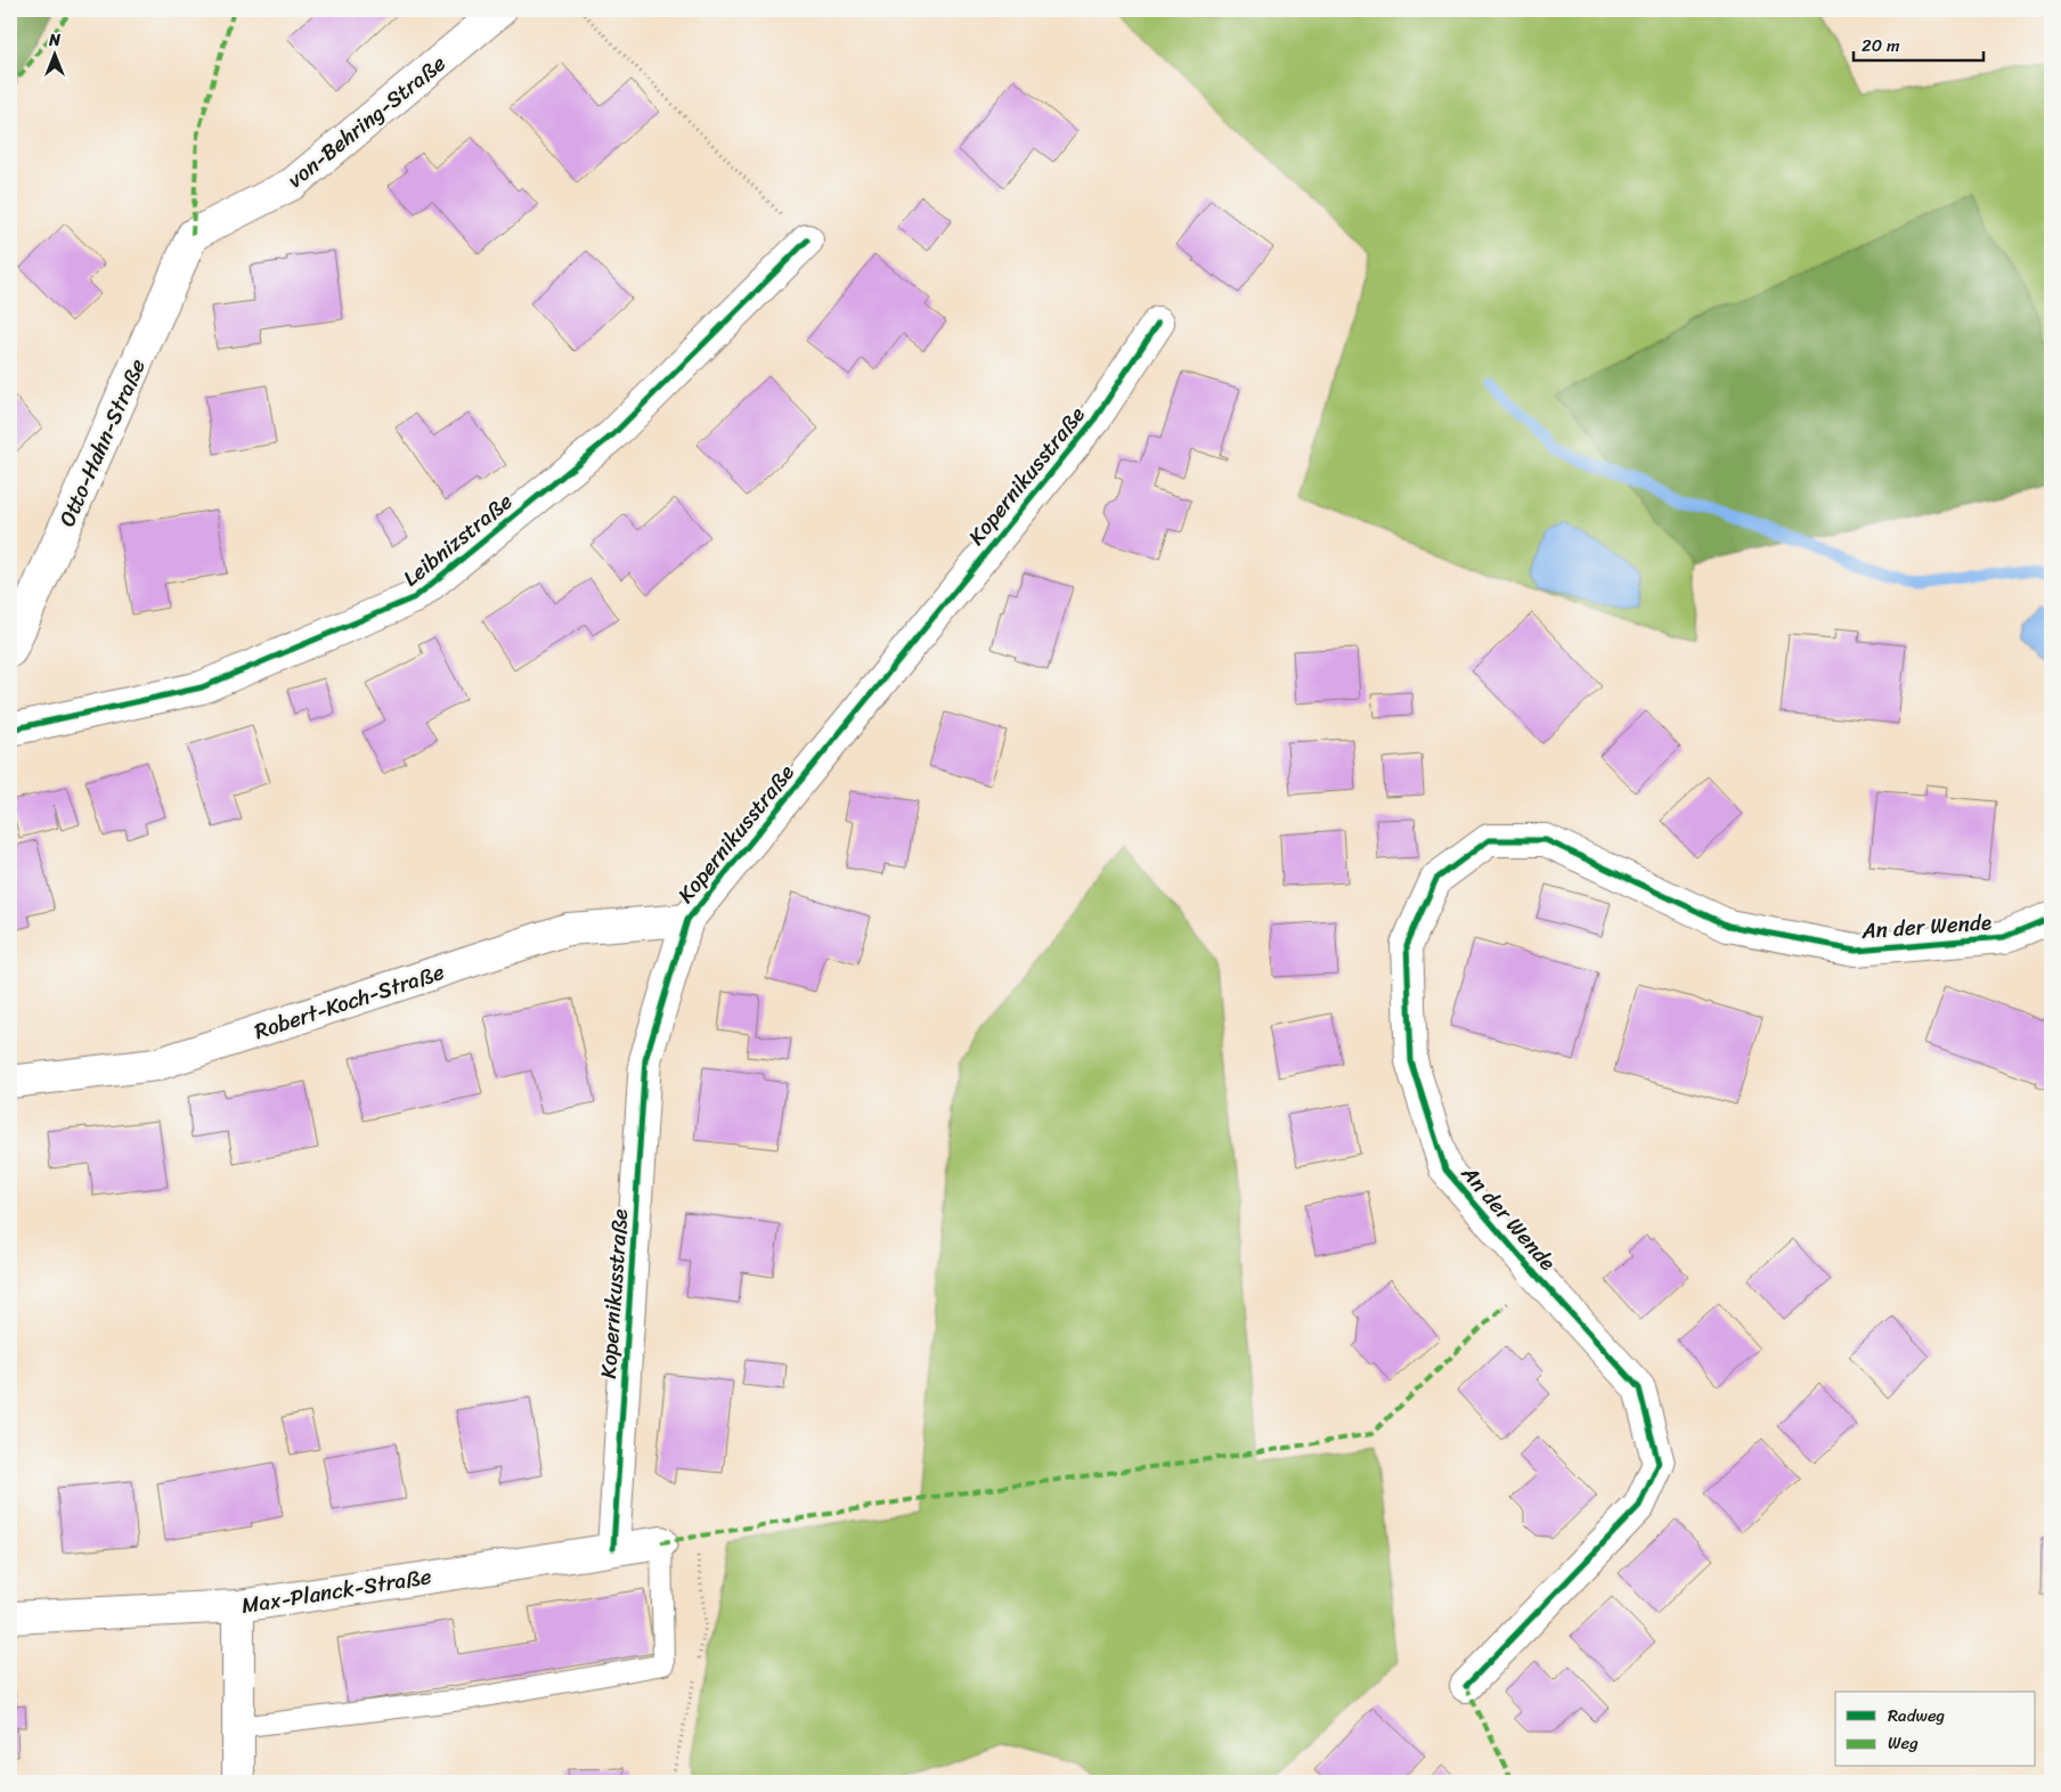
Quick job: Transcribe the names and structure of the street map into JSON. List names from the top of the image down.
{
  "streets": {
    "street": [
      "von-Behring-Straße",
      "Otto-Hahn-Straße",
      "Kopernikusstraße",
      "Leibnizstraße",
      "An der Wende",
      "Robert-Koch-Straße",
      "Max-Planck-Straße"
    ]
  },
  "crossings": [
    ["von-Behring-Straße", "Otto-Hahn-Straße"],
    ["Kopernikusstraße", "Robert-Koch-Straße"],
    ["Kopernikusstraße", "Max-Planck-Straße"]
  ],
  "legend": ["Radweg", "Weg"],
  "scale_bar": "20 m",
  "north": "top"
}
